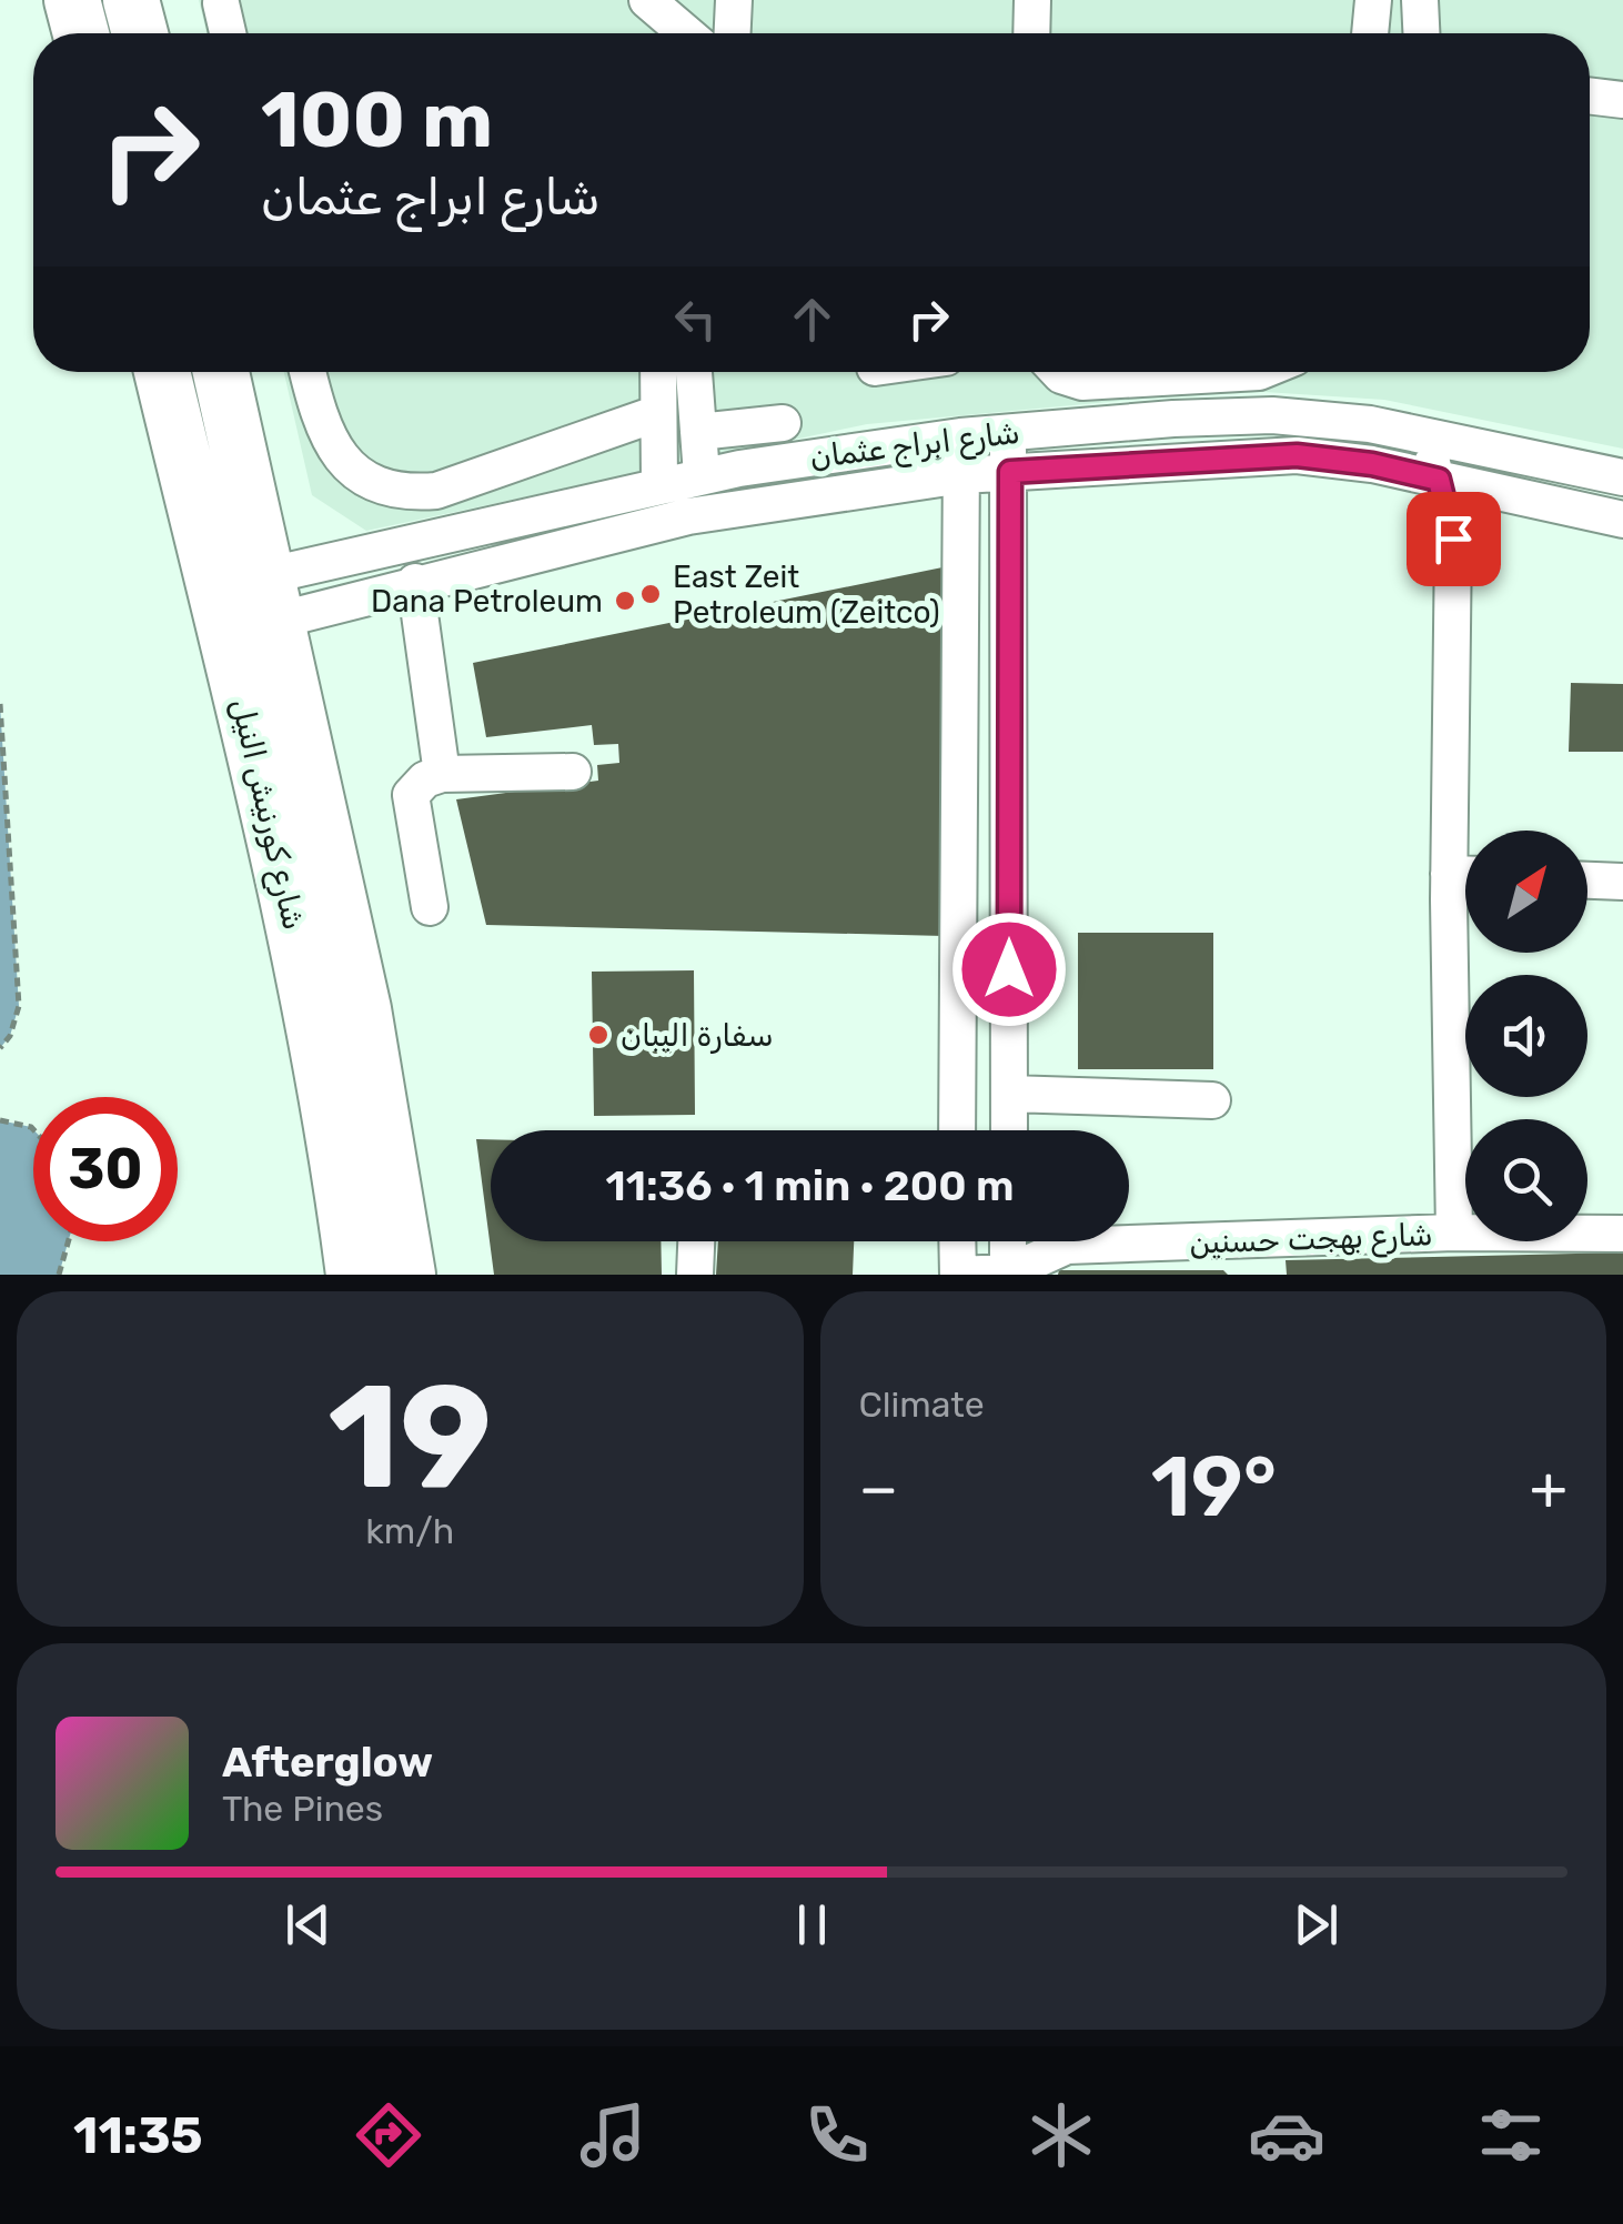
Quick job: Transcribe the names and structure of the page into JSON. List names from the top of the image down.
{
  "streets": {
    "highway": ["شارع كورنيش النيل"],
    "street": ["شارع ابراج عثمان", "شارع بهجت حسنين"]
  },
  "crossings": [
    ["شارع ابراج عثمان", "شارع كورنيش النيل"]
  ],
  "places": ["East Zeit Petroleum (Zeitco)", "Dana Petroleum", "سفارة اليبان"],
  "north": "top right",
  "page": {
    "turn": ["100 m", "شارع ابراج عثمان"],
    "limit": "30",
    "trip": "11:36 · 1 min · 200 m",
    "tile": [
      ["19", "km/h"],
      "Climate"
    ],
    "heat": ["−", "19°", "+"],
    "song": ["Afterglow", "The Pines"],
    "tabs": "11:35"
  }
}
